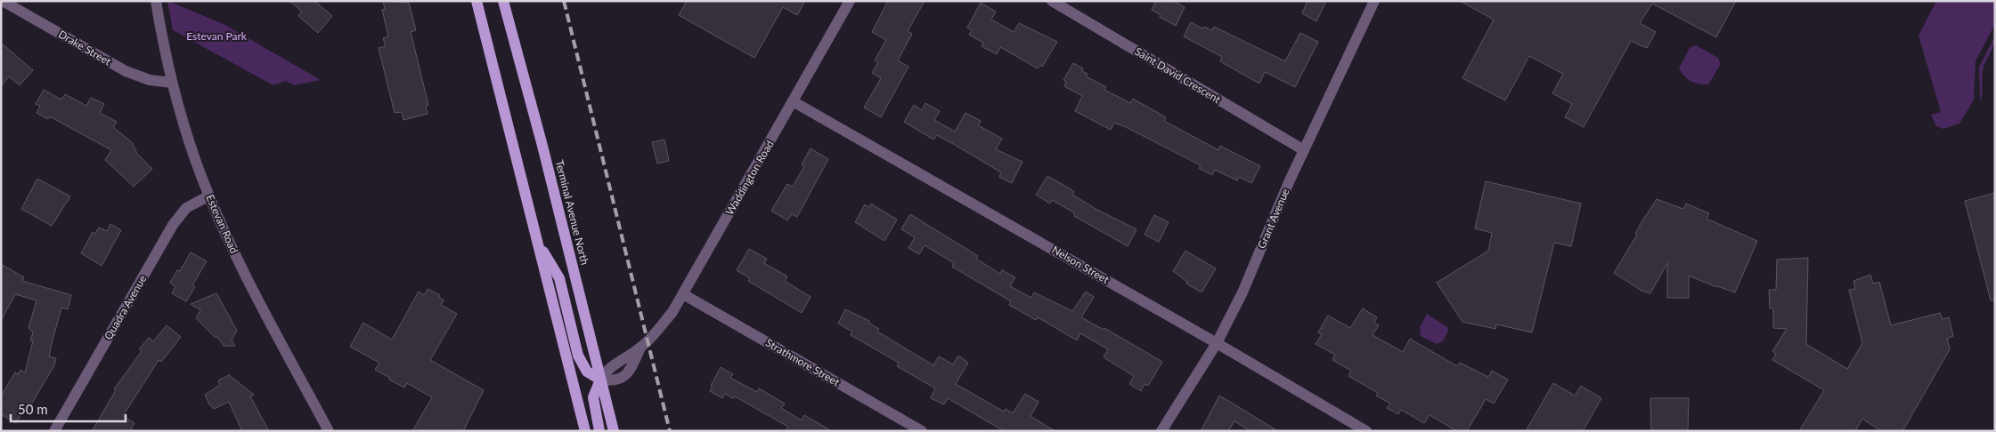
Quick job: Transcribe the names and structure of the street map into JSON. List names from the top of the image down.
{
  "streets": {
    "main road": ["Terminal Avenue North"],
    "street": [
      "Drake Street",
      "Saint David Crescent",
      "Waddington Road",
      "Grant Avenue",
      "Estevan Road",
      "Nelson Street",
      "Quadra Avenue",
      "Strathmore Street"
    ]
  },
  "crossings": [
    ["Drake Street", "Estevan Road"],
    ["Saint David Crescent", "Grant Avenue"],
    ["Waddington Road", "Terminal Avenue North"],
    ["Waddington Road", "Nelson Street"],
    ["Waddington Road", "Strathmore Street"],
    ["Grant Avenue", "Nelson Street"],
    ["Estevan Road", "Quadra Avenue"]
  ],
  "parks": ["Estevan Park"],
  "scale_bar": "50 m"
}
